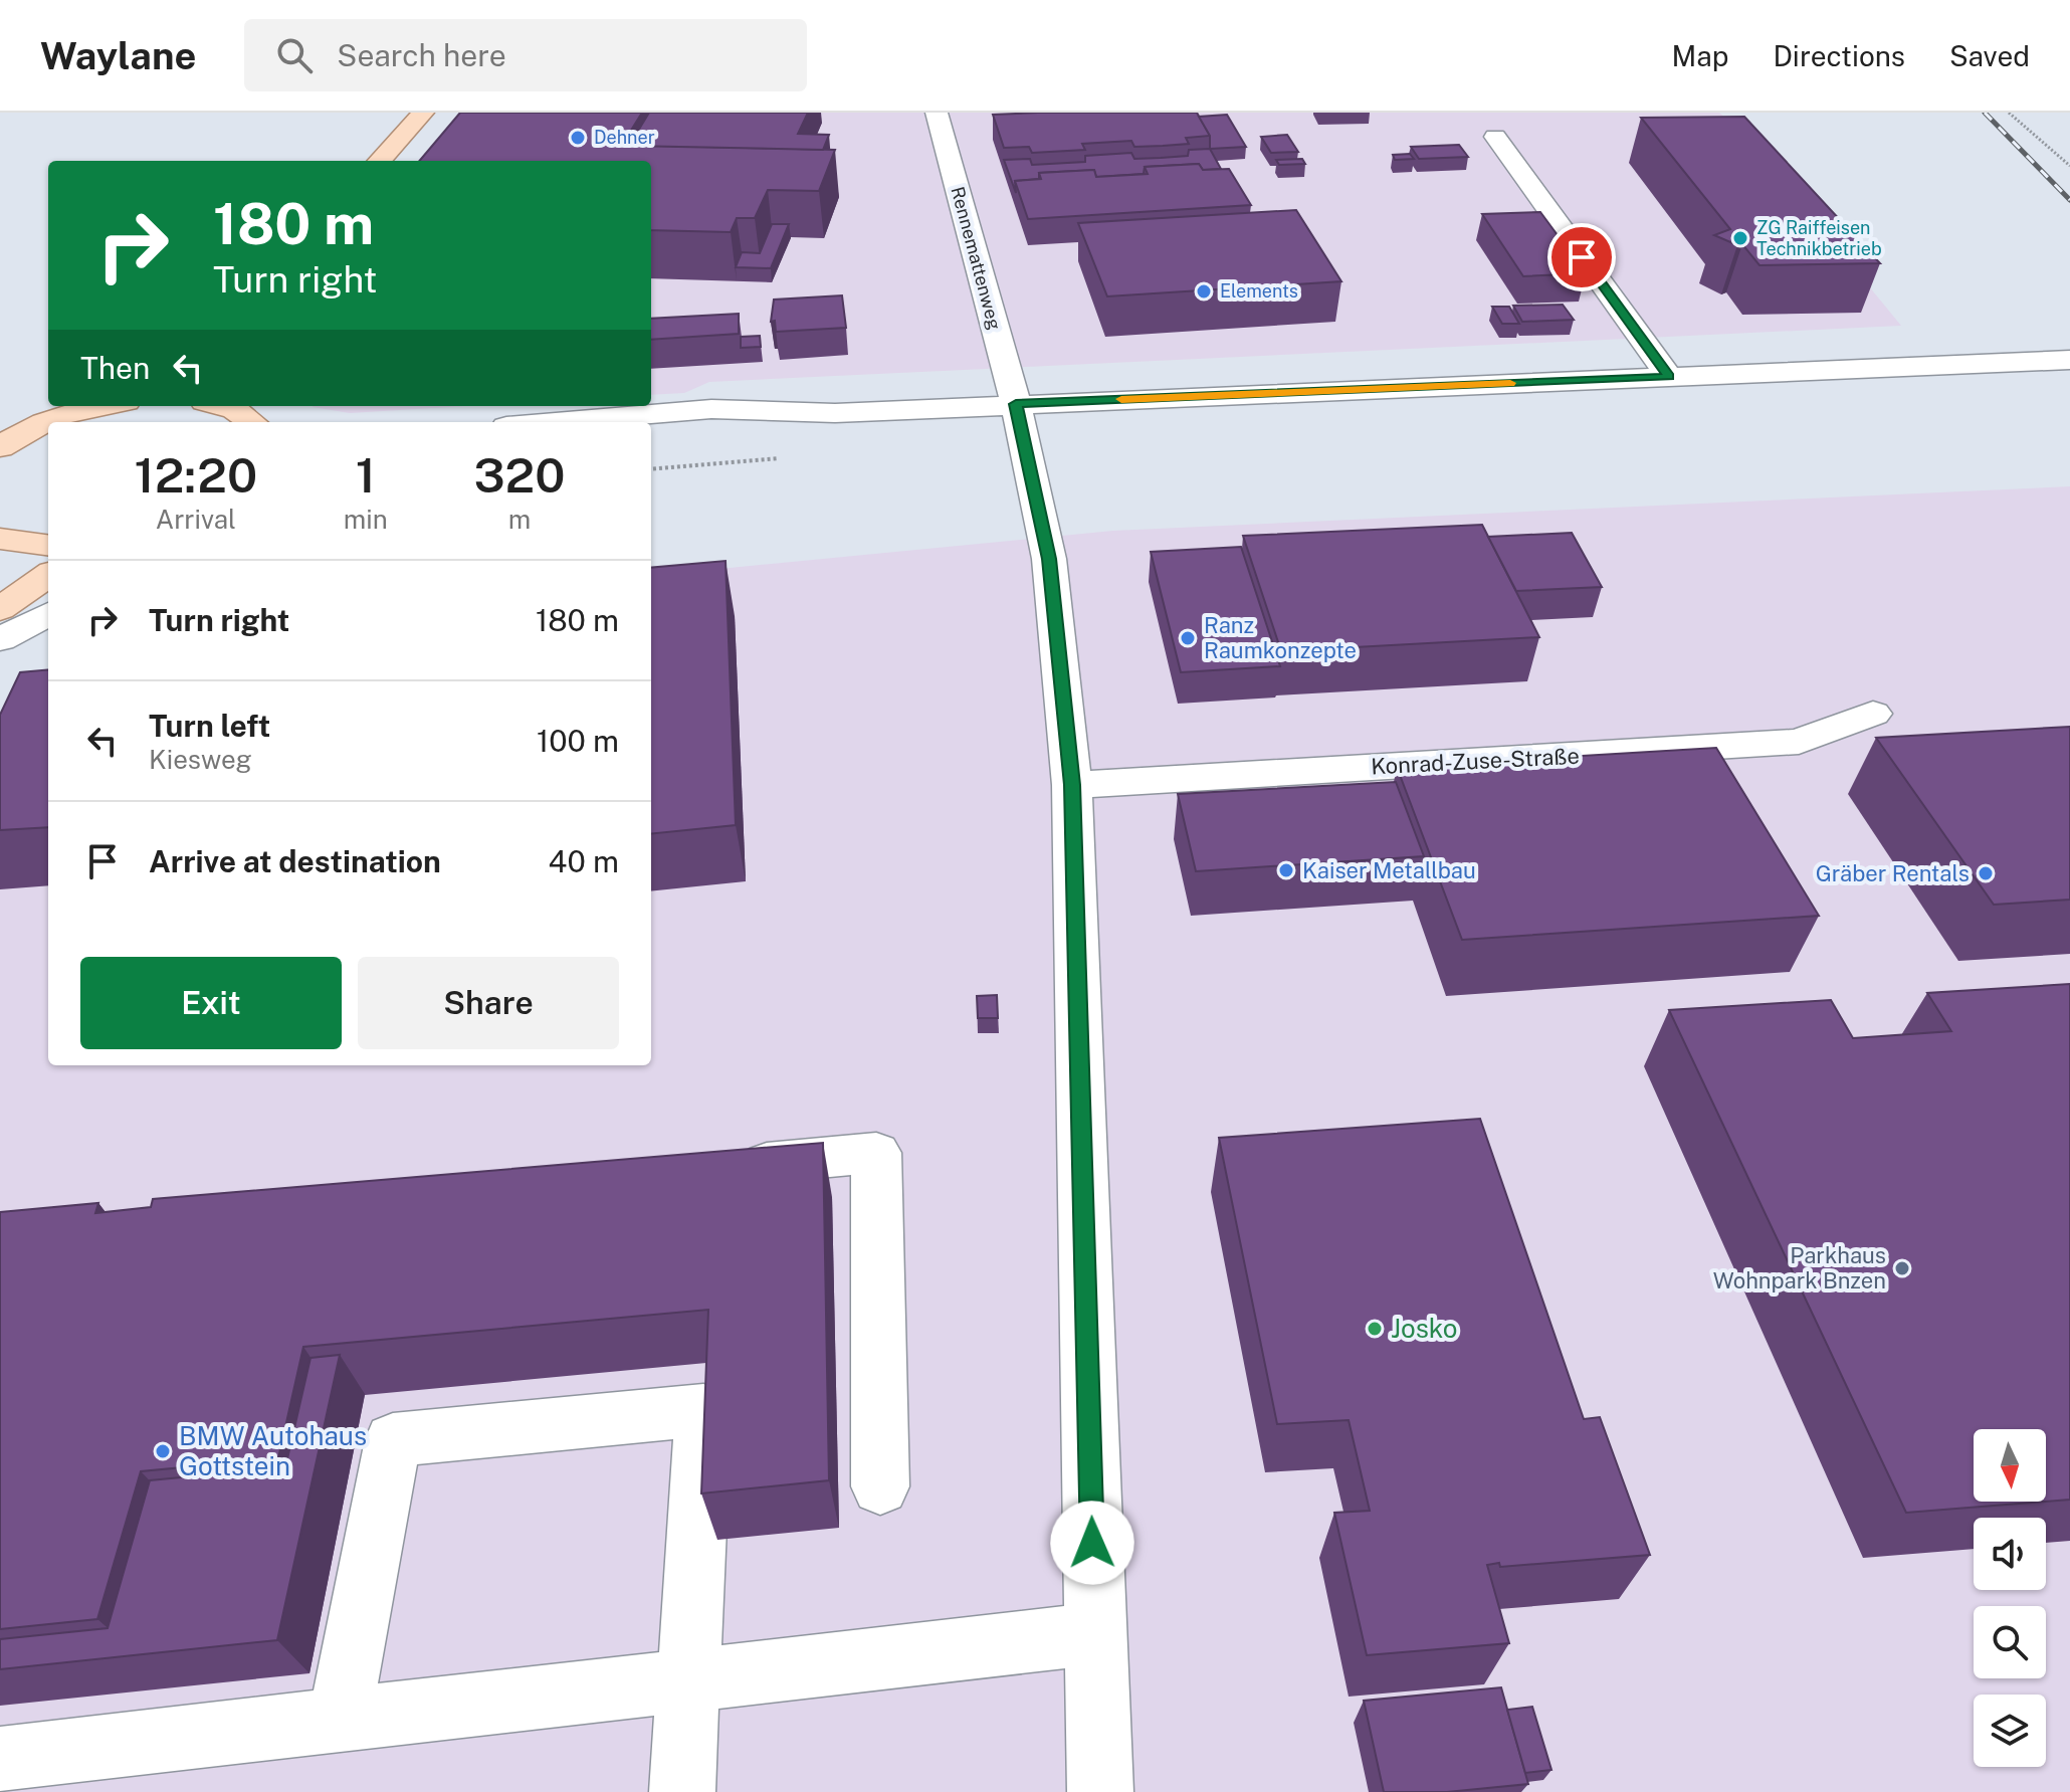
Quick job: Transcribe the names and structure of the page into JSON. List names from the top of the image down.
{
  "streets": {
    "street": ["Rennemattenweg", "Konrad-Zuse-Straße"]
  },
  "places": [
    "Dehner",
    "ZG Raiffeisen Technikbetrieb",
    "Elements",
    "Ranz Raumkonzepte",
    "Kaiser Metallbau",
    "Gräber Rentals",
    "Parkhaus Wohnpark Bnzen",
    "Josko",
    "BMW Autohaus Gottstein"
  ],
  "north": "bottom",
  "page": {
    "header": "Waylane",
    "search": "Search here",
    "nav": ["Map", "Directions", "Saved"],
    "turn": ["180 m", "Turn right"],
    "then": "Then",
    "eta": [
      "12:20",
      "Arrival",
      "1",
      "min",
      "320",
      "m"
    ],
    "list": [
      {
        "name": "Turn right",
        "value": "180 m"
      },
      {
        "name": "Turn left",
        "note": "Kiesweg",
        "value": "100 m"
      },
      {
        "name": "Arrive at destination",
        "value": "40 m"
      }
    ],
    "buttons": ["Exit", "Share"]
  }
}
